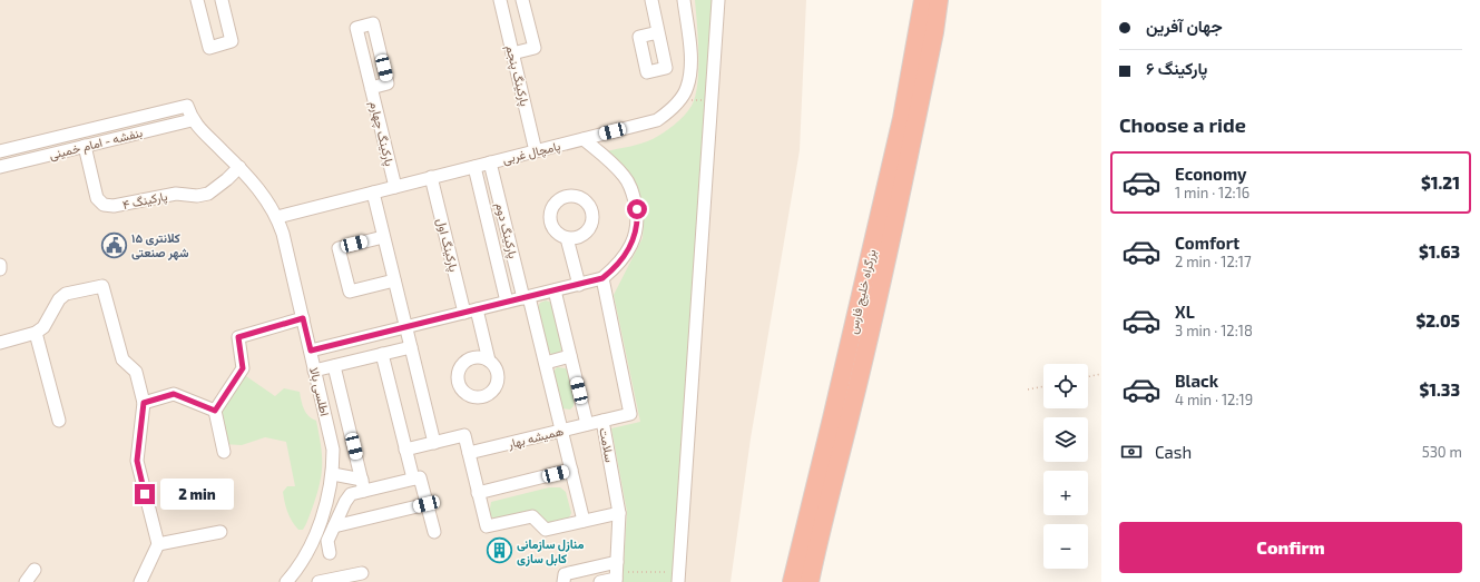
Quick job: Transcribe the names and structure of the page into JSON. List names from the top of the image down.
{
  "streets": {
    "highway": ["بزرگراه خلیج فارس"],
    "street": [
      "پارکینگ پنجم",
      "پارکینگ چهارم",
      "بنفشه - امام خمینی",
      "پامچال غربی",
      "پارکینگ ۴",
      "پارکینگ دوم",
      "پارکینگ اول",
      "اطلسی بالا",
      "همیشه بهار",
      "سلامت"
    ]
  },
  "crossings": [
    ["پارکینگ پنجم", "پامچال غربی"],
    ["پارکینگ پنجم", "پارکینگ دوم"],
    ["پارکینگ پنجم", "سلامت"],
    ["پارکینگ چهارم", "پامچال غربی"],
    ["بنفشه - امام خمینی", "پارکینگ ۴"],
    ["بنفشه - امام خمینی", "اطلسی بالا"],
    ["پامچال غربی", "پارکینگ دوم"],
    ["پامچال غربی", "پارکینگ اول"],
    ["پامچال غربی", "اطلسی بالا"],
    ["پامچال غربی", "سلامت"],
    ["پارکینگ ۴", "اطلسی بالا"],
    ["پارکینگ دوم", "همیشه بهار"],
    ["پارکینگ دوم", "سلامت"],
    ["همیشه بهار", "سلامت"]
  ],
  "places": {
    "public building": ["کلانتری ۱۵ شهر صنعتی"],
    "building": ["منازل سازمانی کابل سازی"]
  },
  "page": {
    "banner": ["جهان آفرین", "پارکینگ ۶"],
    "heading": "Choose a ride",
    "list": [
      {
        "name": "Economy",
        "note": "1 min · 12:16",
        "value": "$1.21"
      },
      {
        "name": "Comfort",
        "note": "2 min · 12:17",
        "value": "$1.63"
      },
      {
        "name": "XL",
        "note": "3 min · 12:18",
        "value": "$2.05"
      },
      {
        "name": "Black",
        "note": "4 min · 12:19",
        "value": "$1.33"
      }
    ],
    "map_buttons": ["+", "−"],
    "pay": ["Cash", "530 m"],
    "bubble": "2 min",
    "buttons": "Confirm"
  }
}
